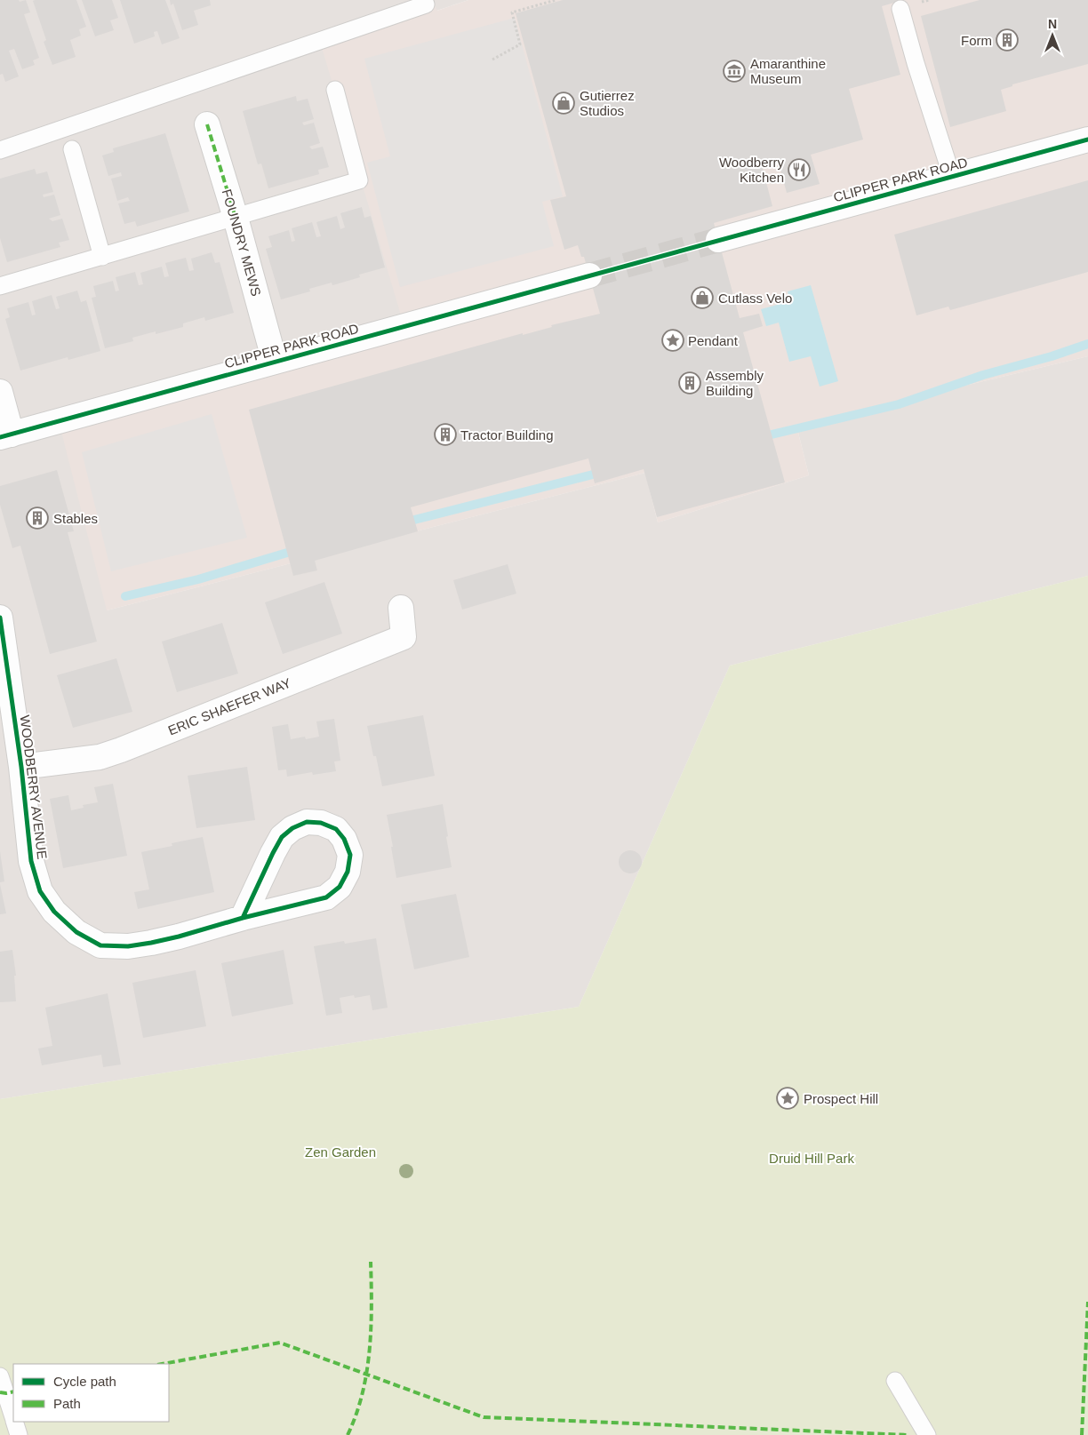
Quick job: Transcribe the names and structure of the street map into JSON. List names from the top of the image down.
{
  "streets": {
    "street": [
      "CLIPPER PARK ROAD",
      "FOUNDRY MEWS",
      "ERIC SHAEFER WAY",
      "WOODBERRY AVENUE"
    ]
  },
  "crossings": [
    ["CLIPPER PARK ROAD", "FOUNDRY MEWS"],
    ["ERIC SHAEFER WAY", "WOODBERRY AVENUE"]
  ],
  "parks": ["Zen Garden", "Druid Hill Park"],
  "places": {
    "building": [
      "Form",
      "Assembly Building",
      "Tractor Building",
      "Stables"
    ],
    "museum": ["Amaranthine Museum"],
    "shop": ["Gutierrez Studios", "Cutlass Velo"],
    "restaurant": ["Woodberry Kitchen"],
    "place": ["Pendant", "Prospect Hill"]
  },
  "legend": ["Cycle path", "Path"],
  "north": "top"
}
